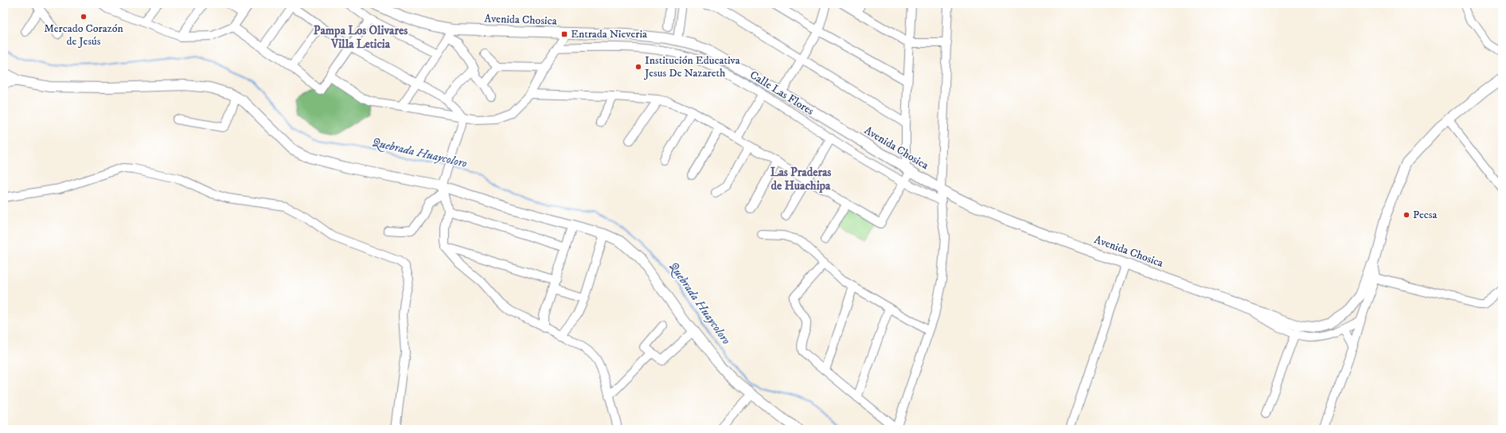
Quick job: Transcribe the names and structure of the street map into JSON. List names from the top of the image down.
{
  "streets": {
    "main road": ["Avenida Chosica"],
    "street": ["Calle Las Flores"]
  },
  "districts": ["Pampa Los Olivares Villa Leticia", "Las Praderas de Huachipa"],
  "water": ["Quebrada Huaycoloro"],
  "places": {
    "other": ["Mercado Corazón de Jesús", "Institución Educativa Jesus De Nazareth", "Pecsa"],
    "transit": ["Entrada Nieveria"]
  }
}
